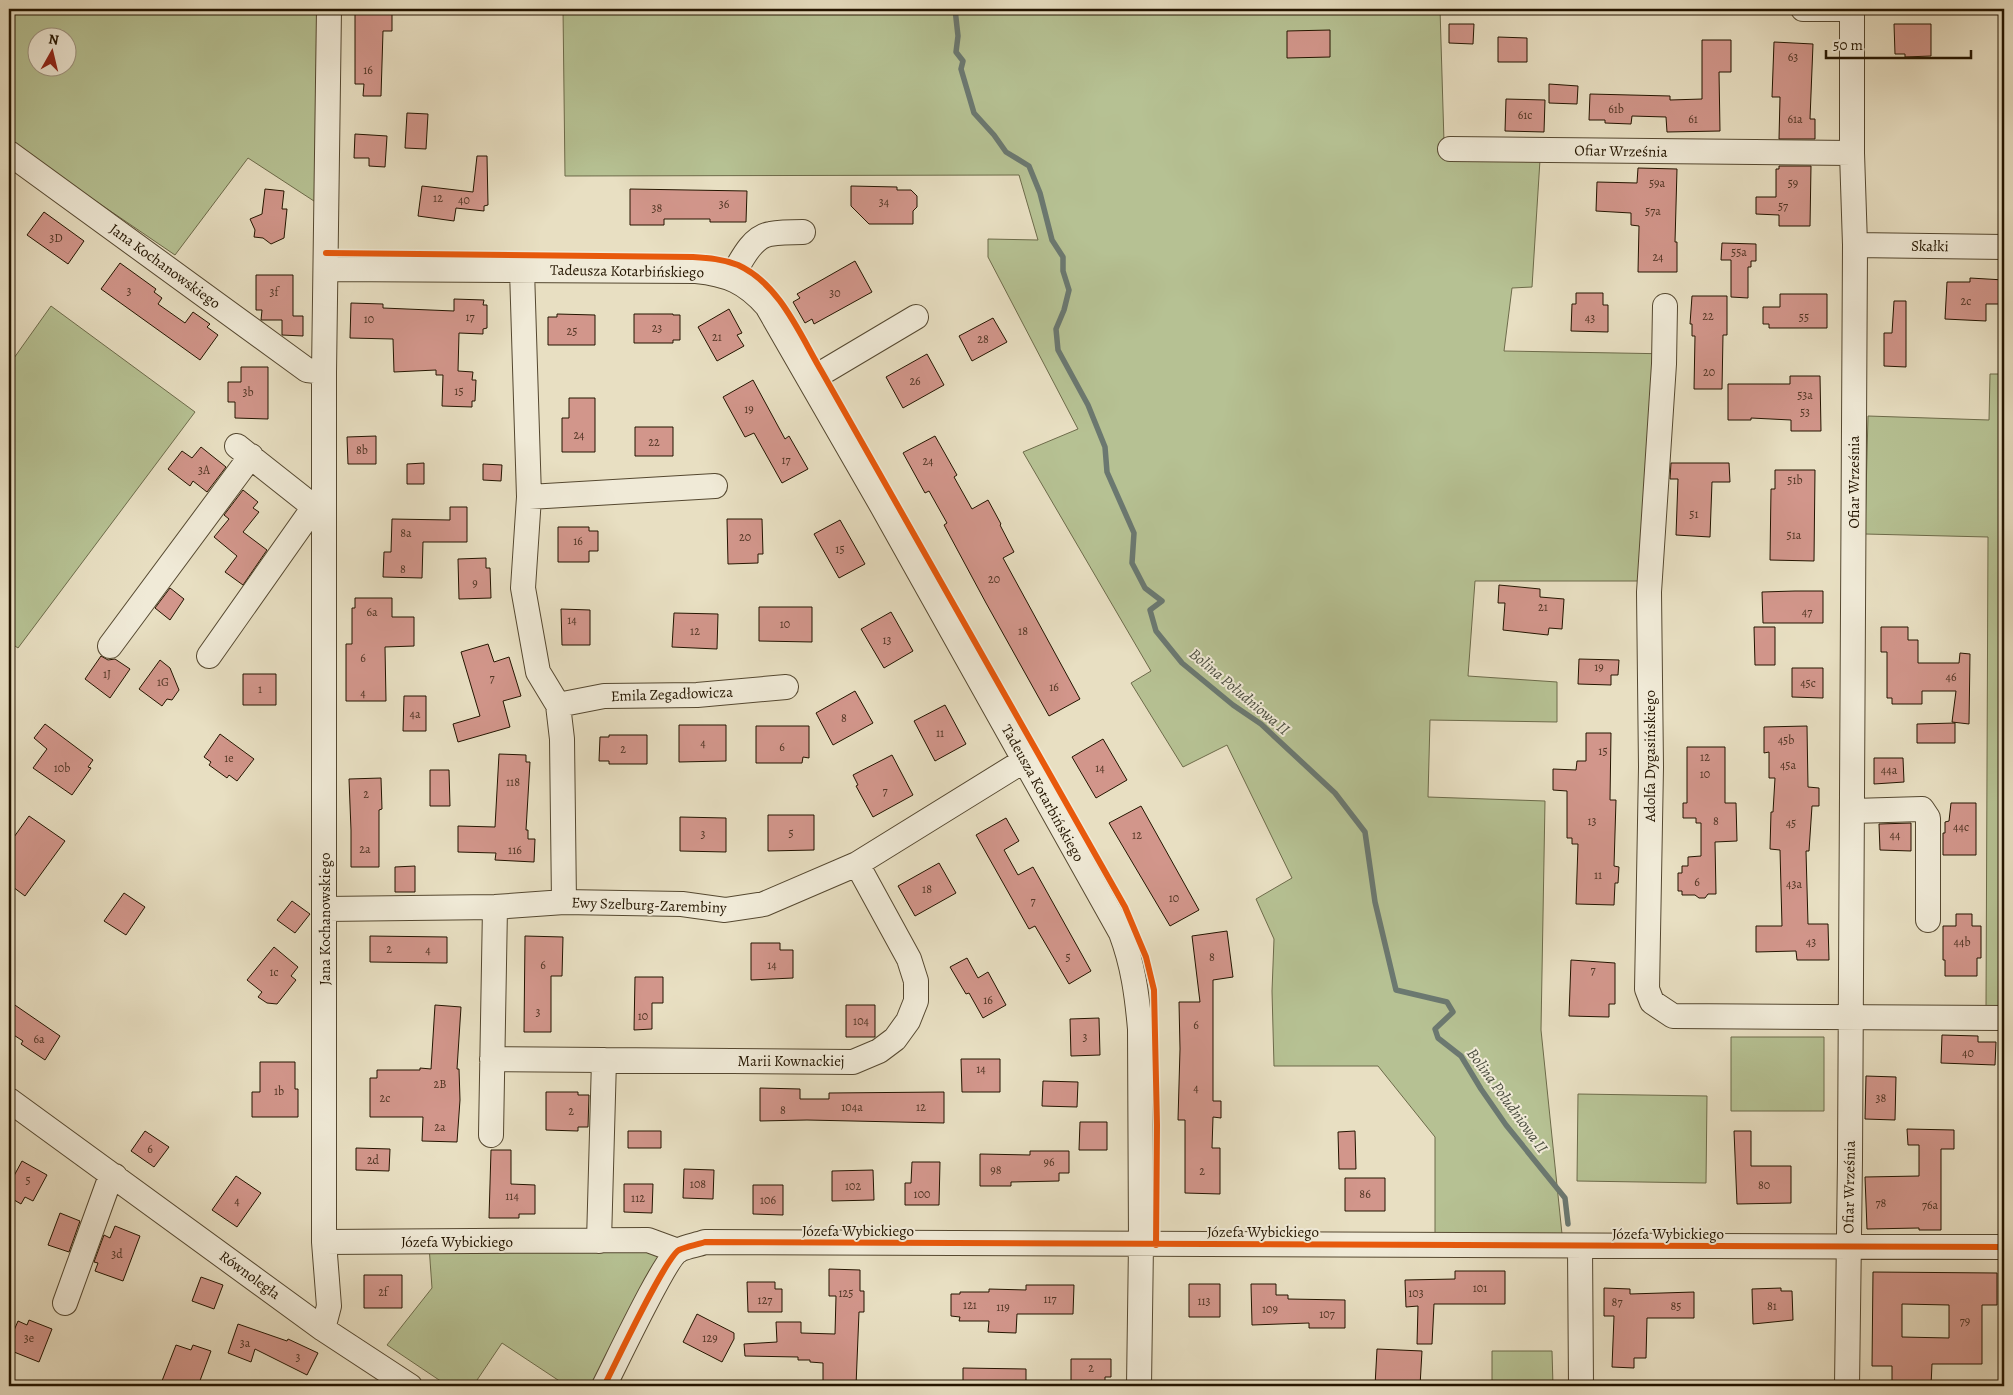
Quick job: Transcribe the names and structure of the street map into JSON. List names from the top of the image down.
{
  "streets": {
    "street": [
      "Ofiar Września",
      "Skałki",
      "Jana Kochanowskiego",
      "Tadeusza Kotarbińskiego",
      "Emila Zegadłowicza",
      "Adolfa Dygasińskiego",
      "Ewy Szelburg-Zarembiny",
      "Marii Kownackiej",
      "Józefa Wybickiego",
      "Równoległa"
    ]
  },
  "crossings": [
    ["Ofiar Września", "Skałki"],
    ["Ofiar Września", "Adolfa Dygasińskiego"],
    ["Ofiar Września", "Józefa Wybickiego"],
    ["Jana Kochanowskiego", "Tadeusza Kotarbińskiego"],
    ["Jana Kochanowskiego", "Ewy Szelburg-Zarembiny"],
    ["Jana Kochanowskiego", "Józefa Wybickiego"],
    ["Jana Kochanowskiego", "Równoległa"],
    ["Tadeusza Kotarbińskiego", "Ewy Szelburg-Zarembiny"],
    ["Tadeusza Kotarbińskiego", "Józefa Wybickiego"],
    ["Ewy Szelburg-Zarembiny", "Marii Kownackiej"]
  ],
  "water": ["Bolina Południowa II"],
  "house_numbers": [
    "63",
    "16",
    "61b",
    "61c",
    "61",
    "61a",
    "59a",
    "59",
    "12",
    "40",
    "34",
    "36",
    "57",
    "38",
    "57a",
    "3D",
    "55a",
    "24",
    "3",
    "3f",
    "30",
    "2c",
    "22",
    "17",
    "55",
    "43",
    "10",
    "23",
    "25",
    "21",
    "28",
    "20",
    "26",
    "15",
    "3b",
    "53a",
    "19",
    "53",
    "24",
    "22",
    "8b",
    "17",
    "24",
    "3A",
    "51b",
    "51",
    "8a",
    "51a",
    "20",
    "16",
    "15",
    "8",
    "20",
    "9",
    "21",
    "6a",
    "47",
    "14",
    "10",
    "12",
    "18",
    "13",
    "6",
    "19",
    "1J",
    "46",
    "7",
    "1G",
    "45c",
    "16",
    "1",
    "4",
    "4a",
    "8",
    "11",
    "45b",
    "4",
    "6",
    "2",
    "15",
    "12",
    "1e",
    "45a",
    "10b",
    "14",
    "44a",
    "10",
    "118",
    "7",
    "2",
    "13",
    "8",
    "45",
    "44c",
    "5",
    "3",
    "12",
    "44",
    "2a",
    "116",
    "11",
    "6",
    "43a",
    "18",
    "10",
    "7",
    "43",
    "44b",
    "2",
    "4",
    "5",
    "8",
    "6",
    "14",
    "7",
    "1c",
    "16",
    "3",
    "10",
    "104",
    "6",
    "3",
    "6a",
    "40",
    "14",
    "2B",
    "4",
    "1b",
    "2c",
    "38",
    "104a",
    "12",
    "8",
    "2",
    "2a",
    "6",
    "2d",
    "96",
    "98",
    "2",
    "5",
    "108",
    "80",
    "102",
    "100",
    "86",
    "114",
    "112",
    "106",
    "4",
    "78",
    "76a",
    "3d",
    "101",
    "2f",
    "125",
    "103",
    "117",
    "127",
    "113",
    "87",
    "121",
    "85",
    "81",
    "119",
    "109",
    "107",
    "79",
    "3e",
    "129",
    "3a",
    "3",
    "2"
  ],
  "scale_bar": "50 m",
  "north": "top"
}
